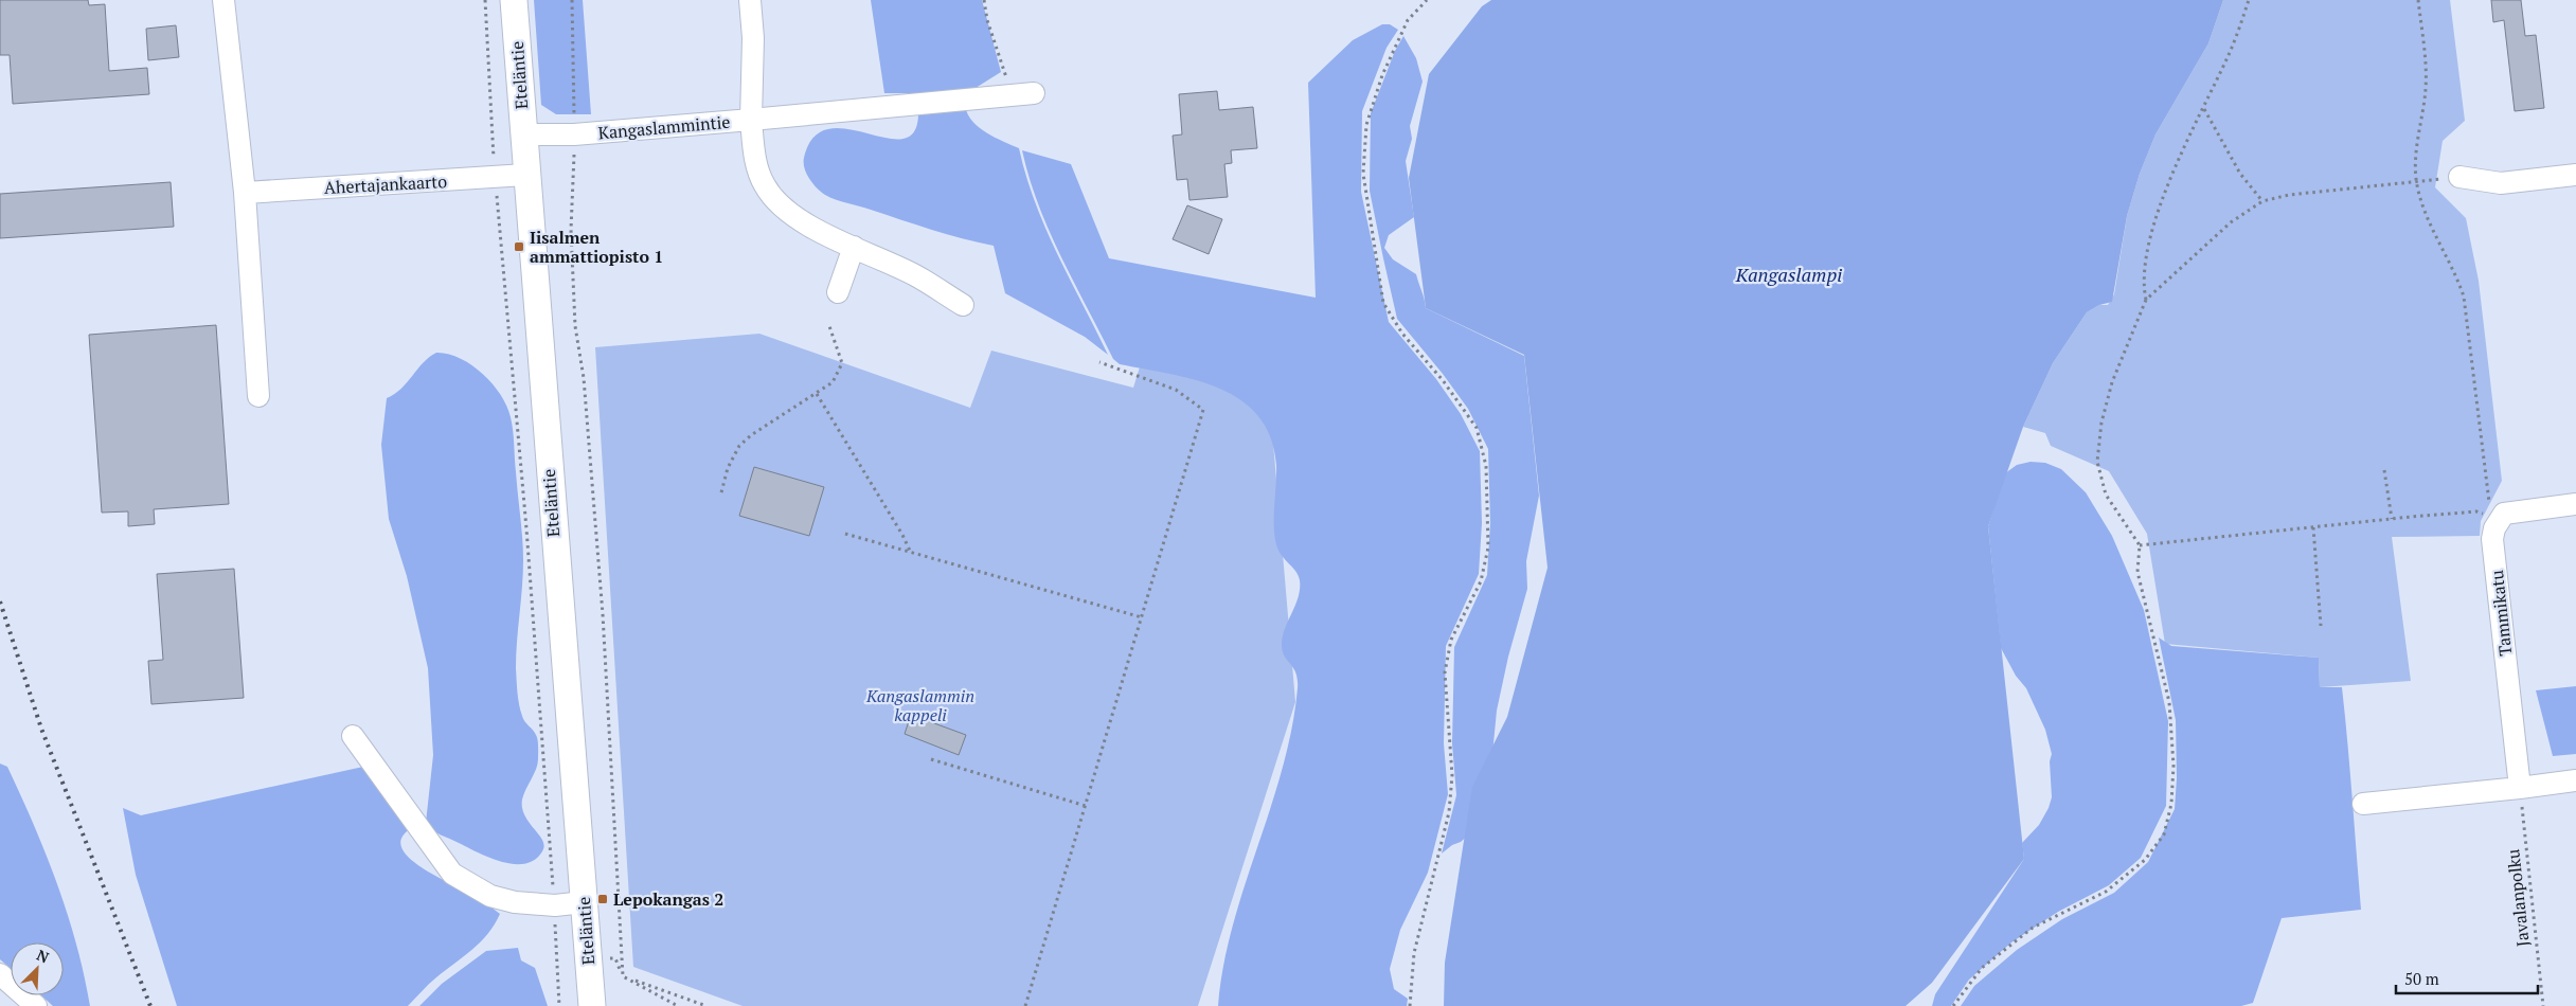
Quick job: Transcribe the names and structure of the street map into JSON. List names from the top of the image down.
{
  "streets": {
    "street": [
      "Eteläntie",
      "Kangaslammintie",
      "Ahertajankaarto",
      "Tammikatu"
    ],
    "path": ["Javalanpolku"]
  },
  "crossings": [
    ["Eteläntie", "Kangaslammintie"],
    ["Eteläntie", "Ahertajankaarto"],
    ["Tammikatu", "Javalanpolku"]
  ],
  "water": ["Kangaslampi"],
  "parks": ["Kangaslammin kappeli"],
  "places": {
    "transit": ["Iisalmen ammattiopisto 1", "Lepokangas 2"]
  },
  "scale_bar": "50 m",
  "north": "top right"
}
